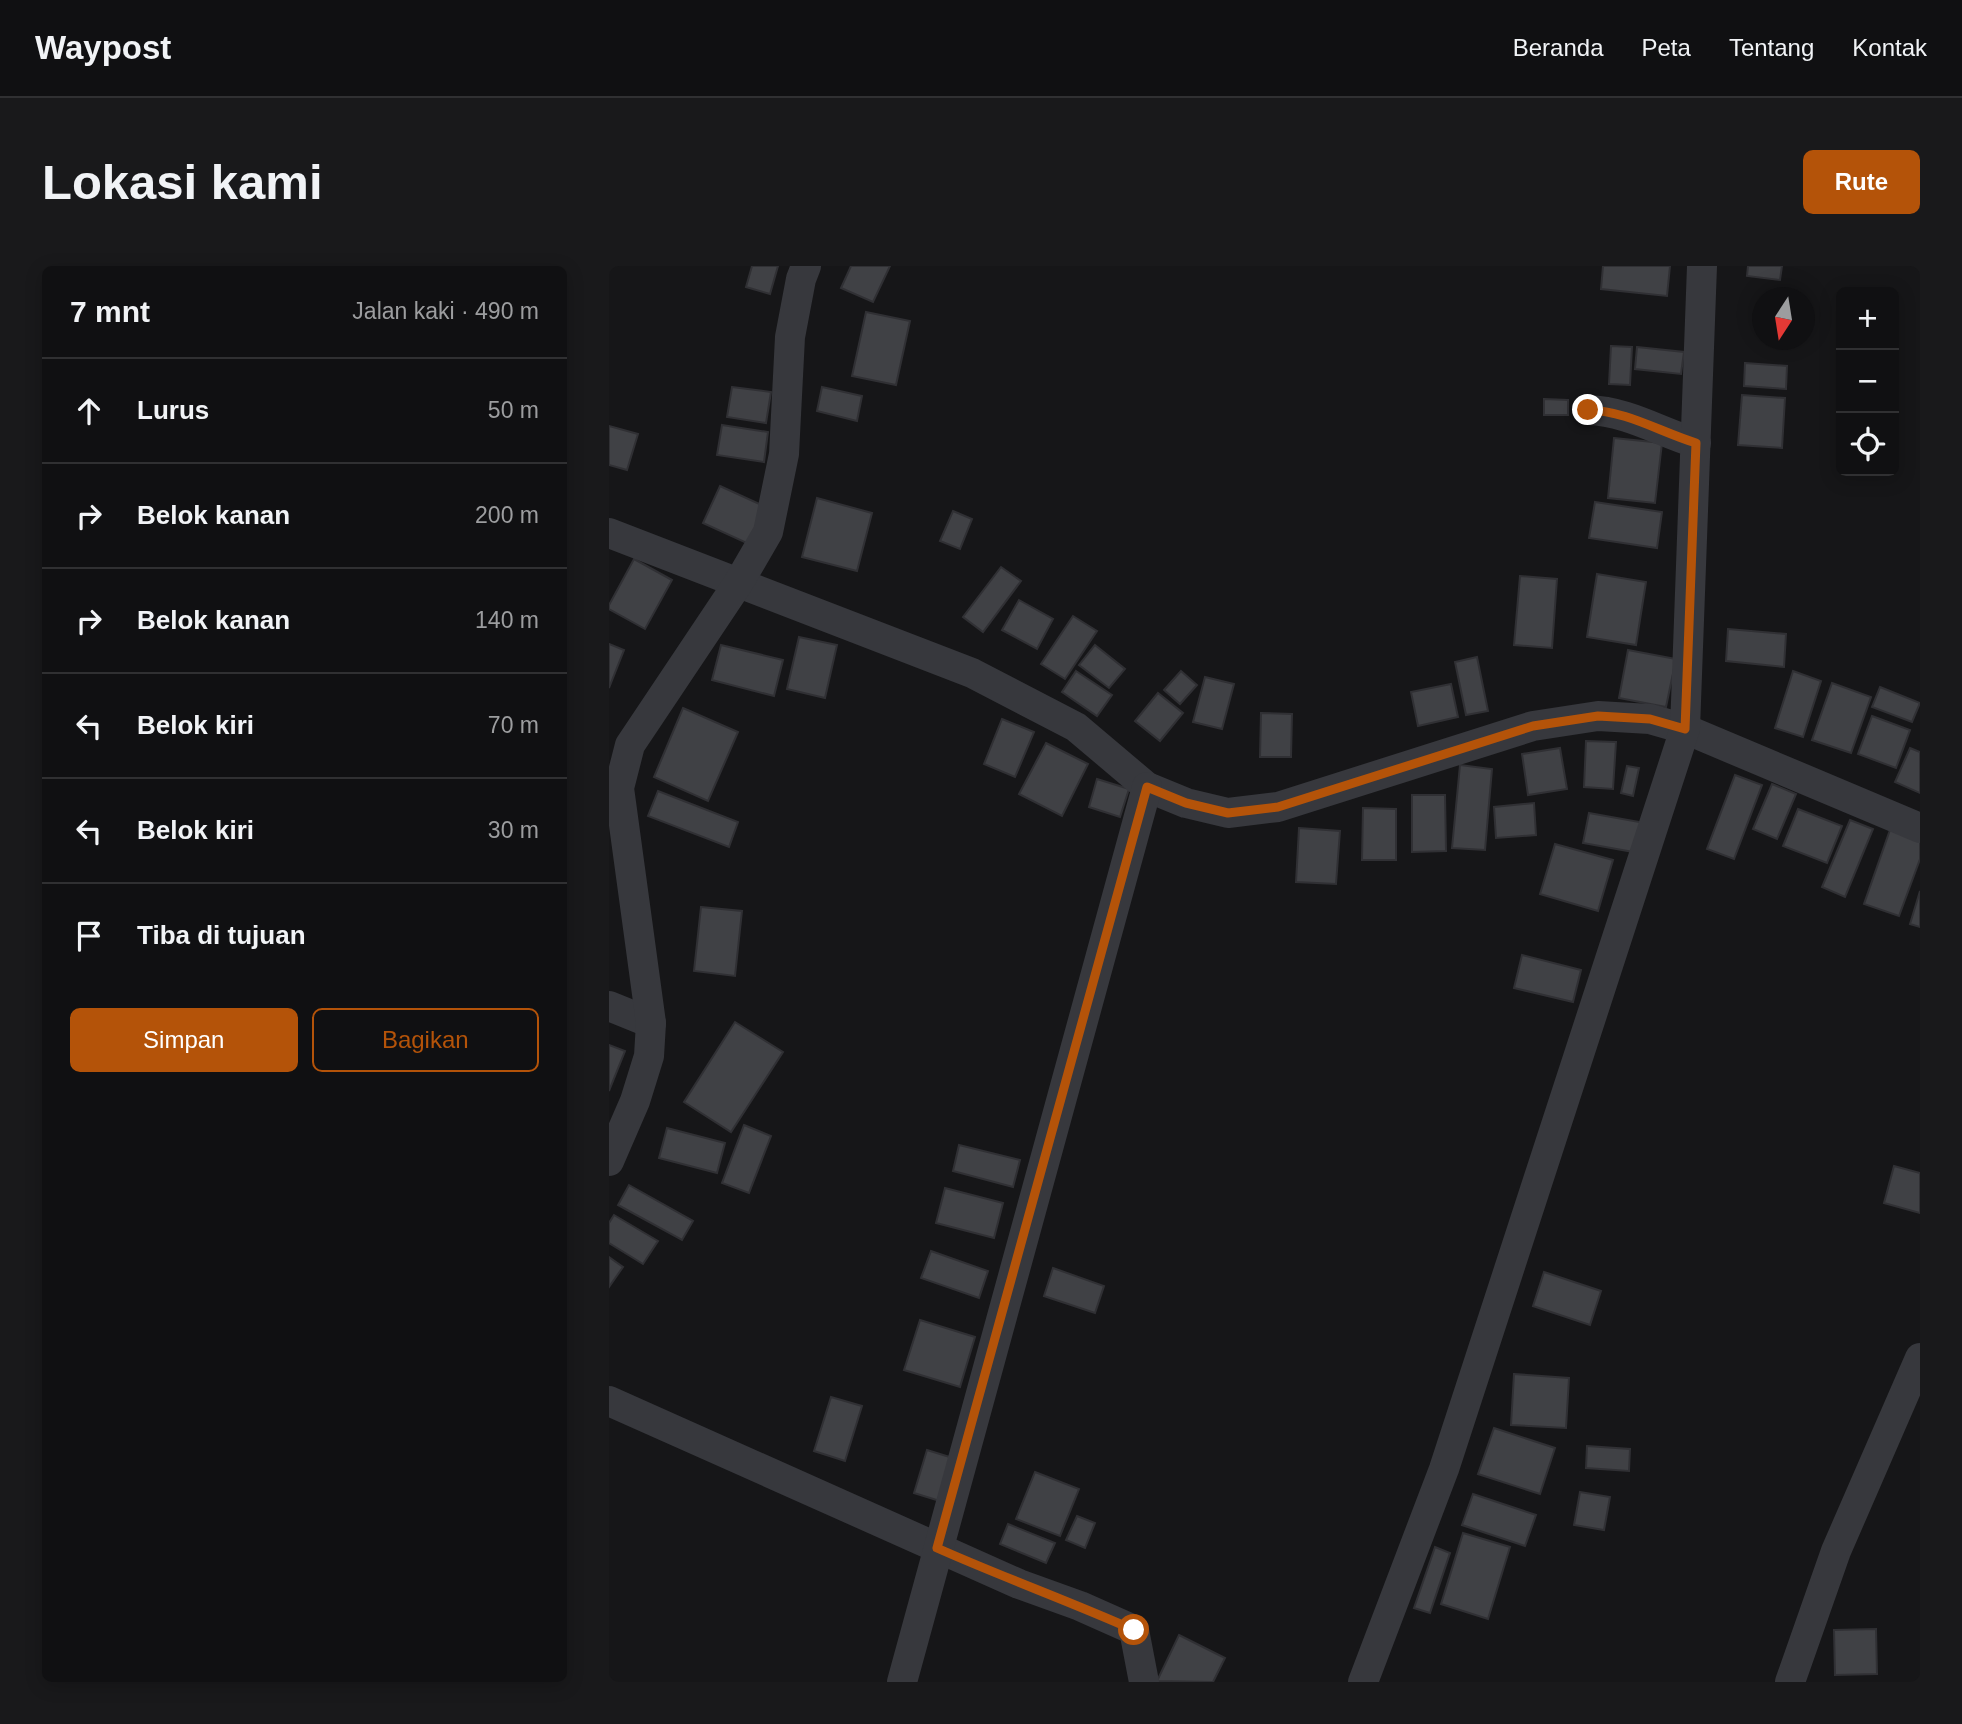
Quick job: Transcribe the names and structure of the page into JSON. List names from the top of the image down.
{
  "north": "bottom",
  "page": {
    "header": "Waypost",
    "nav": [
      "Beranda",
      "Peta",
      "Tentang",
      "Kontak"
    ],
    "buttons": [
      "Rute",
      ["Simpan", "Bagikan"]
    ],
    "title": "Lokasi kami",
    "heading": ["7 mnt", "Jalan kaki · 490 m"],
    "map_buttons": ["+", "−"],
    "list": [
      ["Lurus", "50 m"],
      ["Belok kanan", "200 m"],
      ["Belok kanan", "140 m"],
      ["Belok kiri", "70 m"],
      ["Belok kiri", "30 m"],
      "Tiba di tujuan"
    ]
  }
}
